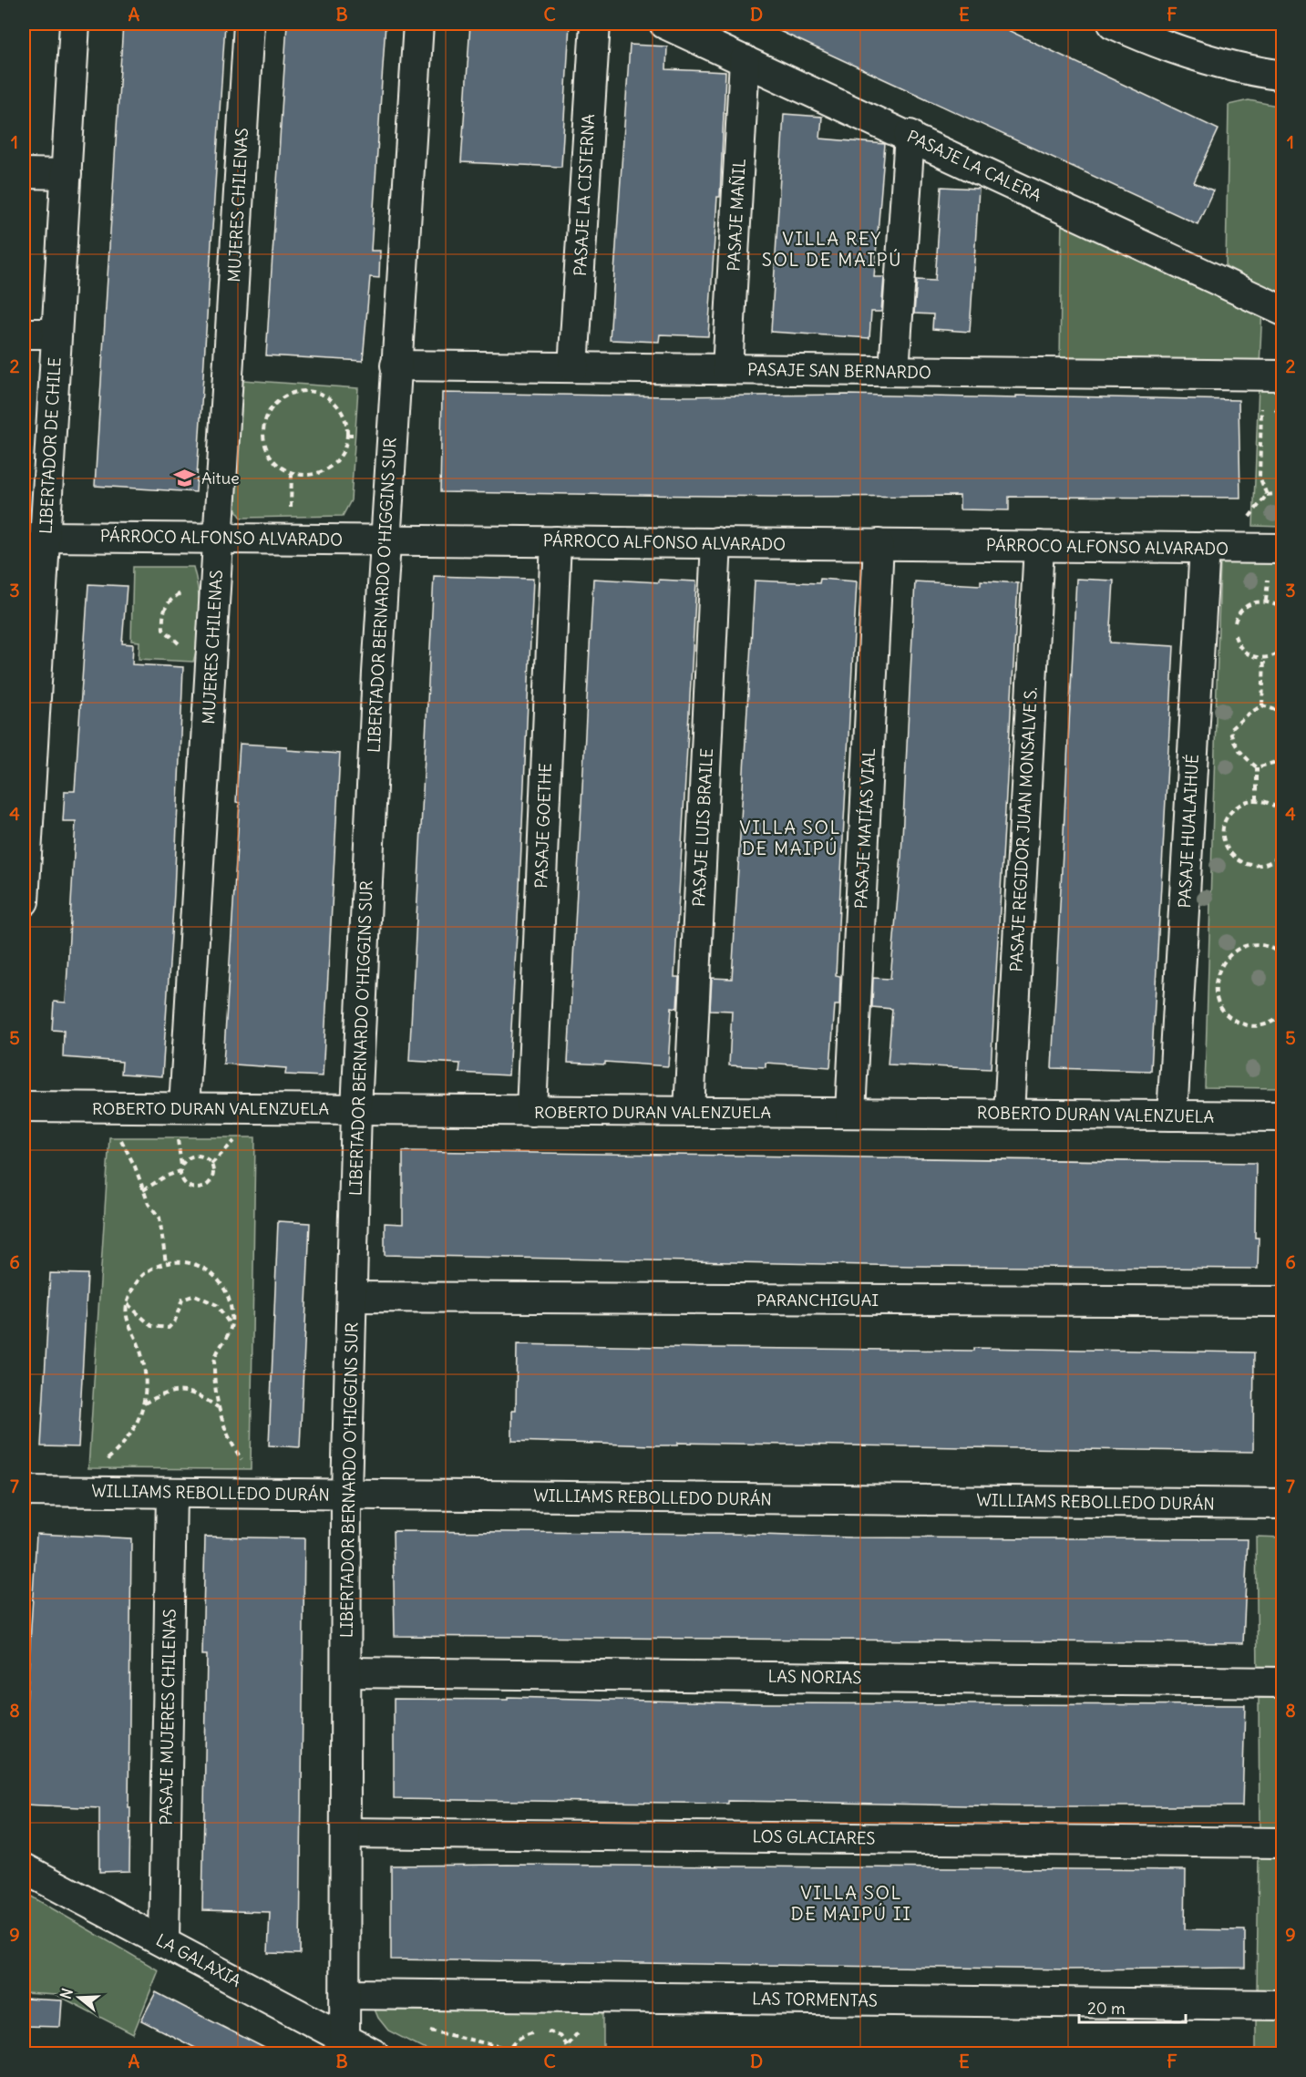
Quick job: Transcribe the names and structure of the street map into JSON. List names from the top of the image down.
{
  "streets": {
    "street": [
      "PASAJE LA CALERA",
      "PASAJE LA CISTERNA",
      "MUJERES CHILENAS",
      "PASAJE MAÑIL",
      "PASAJE SAN BERNARDO",
      "LIBERTADOR DE CHILE",
      "PÁRROCO ALFONSO ALVARADO",
      "LIBERTADOR BERNARDO O'HIGGINS SUR",
      "PASAJE GOETHE",
      "PASAJE LUIS BRAILE",
      "PASAJE MATÍAS VIAL",
      "PASAJE REGIDOR JUAN MONSALVE S.",
      "PASAJE HUALAIHUÉ",
      "ROBERTO DURAN VALENZUELA",
      "PARANCHIGUAI",
      "WILLIAMS REBOLLEDO DURÁN",
      "LAS NORIAS",
      "PASAJE MUJERES CHILENAS",
      "LOS GLACIARES",
      "LA GALAXIA",
      "LAS TORMENTAS"
    ]
  },
  "crossings": [
    ["PASAJE LA CALERA", "PASAJE MAÑIL"],
    ["PASAJE LA CISTERNA", "PASAJE SAN BERNARDO"],
    ["MUJERES CHILENAS", "PÁRROCO ALFONSO ALVARADO"],
    ["MUJERES CHILENAS", "ROBERTO DURAN VALENZUELA"],
    ["PASAJE MAÑIL", "PASAJE SAN BERNARDO"],
    ["PASAJE SAN BERNARDO", "LIBERTADOR BERNARDO O'HIGGINS SUR"],
    ["LIBERTADOR DE CHILE", "PÁRROCO ALFONSO ALVARADO"],
    ["PÁRROCO ALFONSO ALVARADO", "LIBERTADOR BERNARDO O'HIGGINS SUR"],
    ["PÁRROCO ALFONSO ALVARADO", "PASAJE GOETHE"],
    ["PÁRROCO ALFONSO ALVARADO", "PASAJE LUIS BRAILE"],
    ["PÁRROCO ALFONSO ALVARADO", "PASAJE MATÍAS VIAL"],
    ["PÁRROCO ALFONSO ALVARADO", "PASAJE REGIDOR JUAN MONSALVE S."],
    ["PÁRROCO ALFONSO ALVARADO", "PASAJE HUALAIHUÉ"],
    ["LIBERTADOR BERNARDO O'HIGGINS SUR", "ROBERTO DURAN VALENZUELA"],
    ["LIBERTADOR BERNARDO O'HIGGINS SUR", "PARANCHIGUAI"],
    ["LIBERTADOR BERNARDO O'HIGGINS SUR", "WILLIAMS REBOLLEDO DURÁN"],
    ["LIBERTADOR BERNARDO O'HIGGINS SUR", "LAS NORIAS"],
    ["LIBERTADOR BERNARDO O'HIGGINS SUR", "LOS GLACIARES"],
    ["LIBERTADOR BERNARDO O'HIGGINS SUR", "LA GALAXIA"],
    ["LIBERTADOR BERNARDO O'HIGGINS SUR", "LAS TORMENTAS"],
    ["PASAJE GOETHE", "ROBERTO DURAN VALENZUELA"],
    ["PASAJE LUIS BRAILE", "ROBERTO DURAN VALENZUELA"],
    ["PASAJE MATÍAS VIAL", "ROBERTO DURAN VALENZUELA"],
    ["PASAJE REGIDOR JUAN MONSALVE S.", "ROBERTO DURAN VALENZUELA"],
    ["PASAJE HUALAIHUÉ", "ROBERTO DURAN VALENZUELA"],
    ["WILLIAMS REBOLLEDO DURÁN", "PASAJE MUJERES CHILENAS"],
    ["PASAJE MUJERES CHILENAS", "LA GALAXIA"]
  ],
  "districts": ["VILLA REY SOL DE MAIPÚ", "VILLA SOL DE MAIPÚ", "VILLA SOL DE MAIPÚ II"],
  "places": {
    "school or university": ["Aitue"]
  },
  "scale_bar": "20 m",
  "north": "left",
  "grid": {
    "columns": [
      "A",
      "B",
      "C",
      "D",
      "E",
      "F"
    ],
    "rows": [
      "1",
      "2",
      "3",
      "4",
      "5",
      "6",
      "7",
      "8",
      "9"
    ]
  }
}
